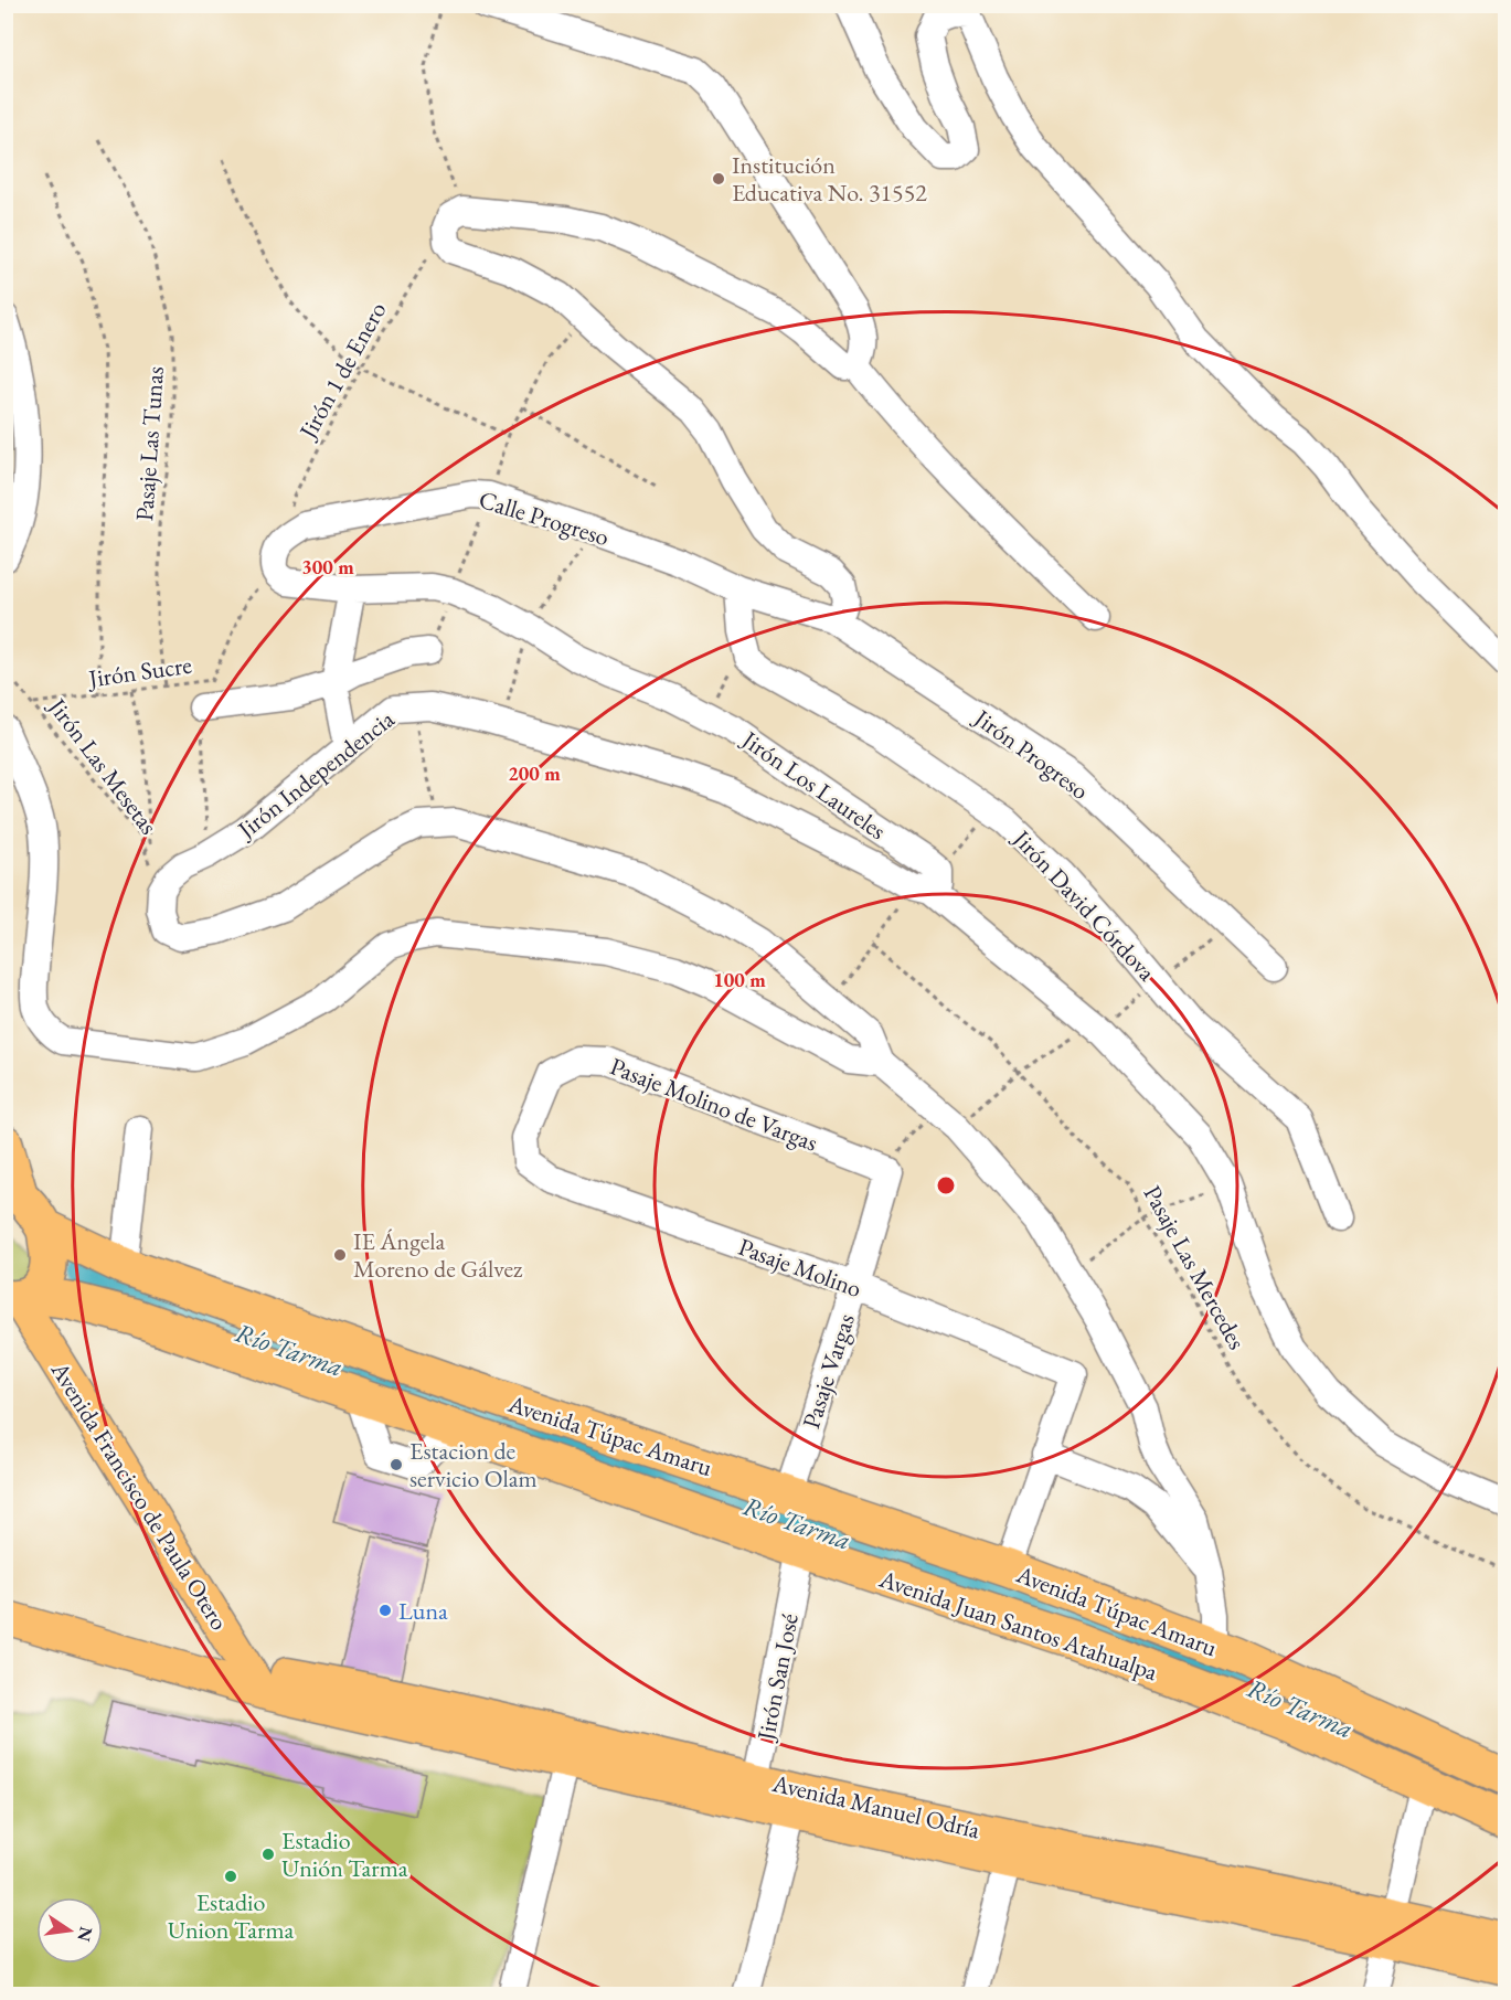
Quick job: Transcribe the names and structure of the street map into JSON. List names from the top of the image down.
{
  "streets": {
    "highway": ["Avenida Túpac Amaru", "Avenida Juan Santos Atahualpa"],
    "main road": ["Avenida Francisco de Paula Otero", "Avenida Manuel Odría"],
    "street": [
      "Calle Progreso",
      "Jirón Progreso",
      "Jirón Independencia",
      "Jirón Los Laureles",
      "Jirón David Córdova",
      "Pasaje Molino de Vargas",
      "Pasaje Molino",
      "Pasaje Vargas",
      "Jirón San José"
    ],
    "path": [
      "Jirón 1 de Enero",
      "Pasaje Las Tunas",
      "Jirón Sucre",
      "Jirón Las Mesetas",
      "Pasaje Las Mercedes"
    ]
  },
  "crossings": [
    ["Jirón 1 de Enero", "Calle Progreso"],
    ["Pasaje Las Tunas", "Jirón Sucre"],
    ["Calle Progreso", "Jirón Progreso"],
    ["Jirón Sucre", "Jirón Las Mesetas"],
    ["Jirón Las Mesetas", "Jirón Independencia"],
    ["Jirón Independencia", "Jirón Los Laureles"],
    ["Pasaje Molino de Vargas", "Pasaje Molino"],
    ["Pasaje Molino de Vargas", "Pasaje Vargas"],
    ["Pasaje Molino", "Pasaje Vargas"],
    ["Pasaje Vargas", "Avenida Túpac Amaru"],
    ["Avenida Francisco de Paula Otero", "Avenida Juan Santos Atahualpa"],
    ["Avenida Francisco de Paula Otero", "Avenida Manuel Odría"],
    ["Avenida Juan Santos Atahualpa", "Jirón San José"],
    ["Jirón San José", "Avenida Manuel Odría"]
  ],
  "water": ["Río Tarma"],
  "places": [
    "Institución Educativa No. 31552",
    "IE Ángela Moreno de Gálvez",
    "Estacion de servicio Olam",
    "Luna",
    "Estadio Unión Tarma",
    "Estadio Union Tarma"
  ],
  "north": "right",
  "rings": ["300 m", "200 m", "100 m"]
}
